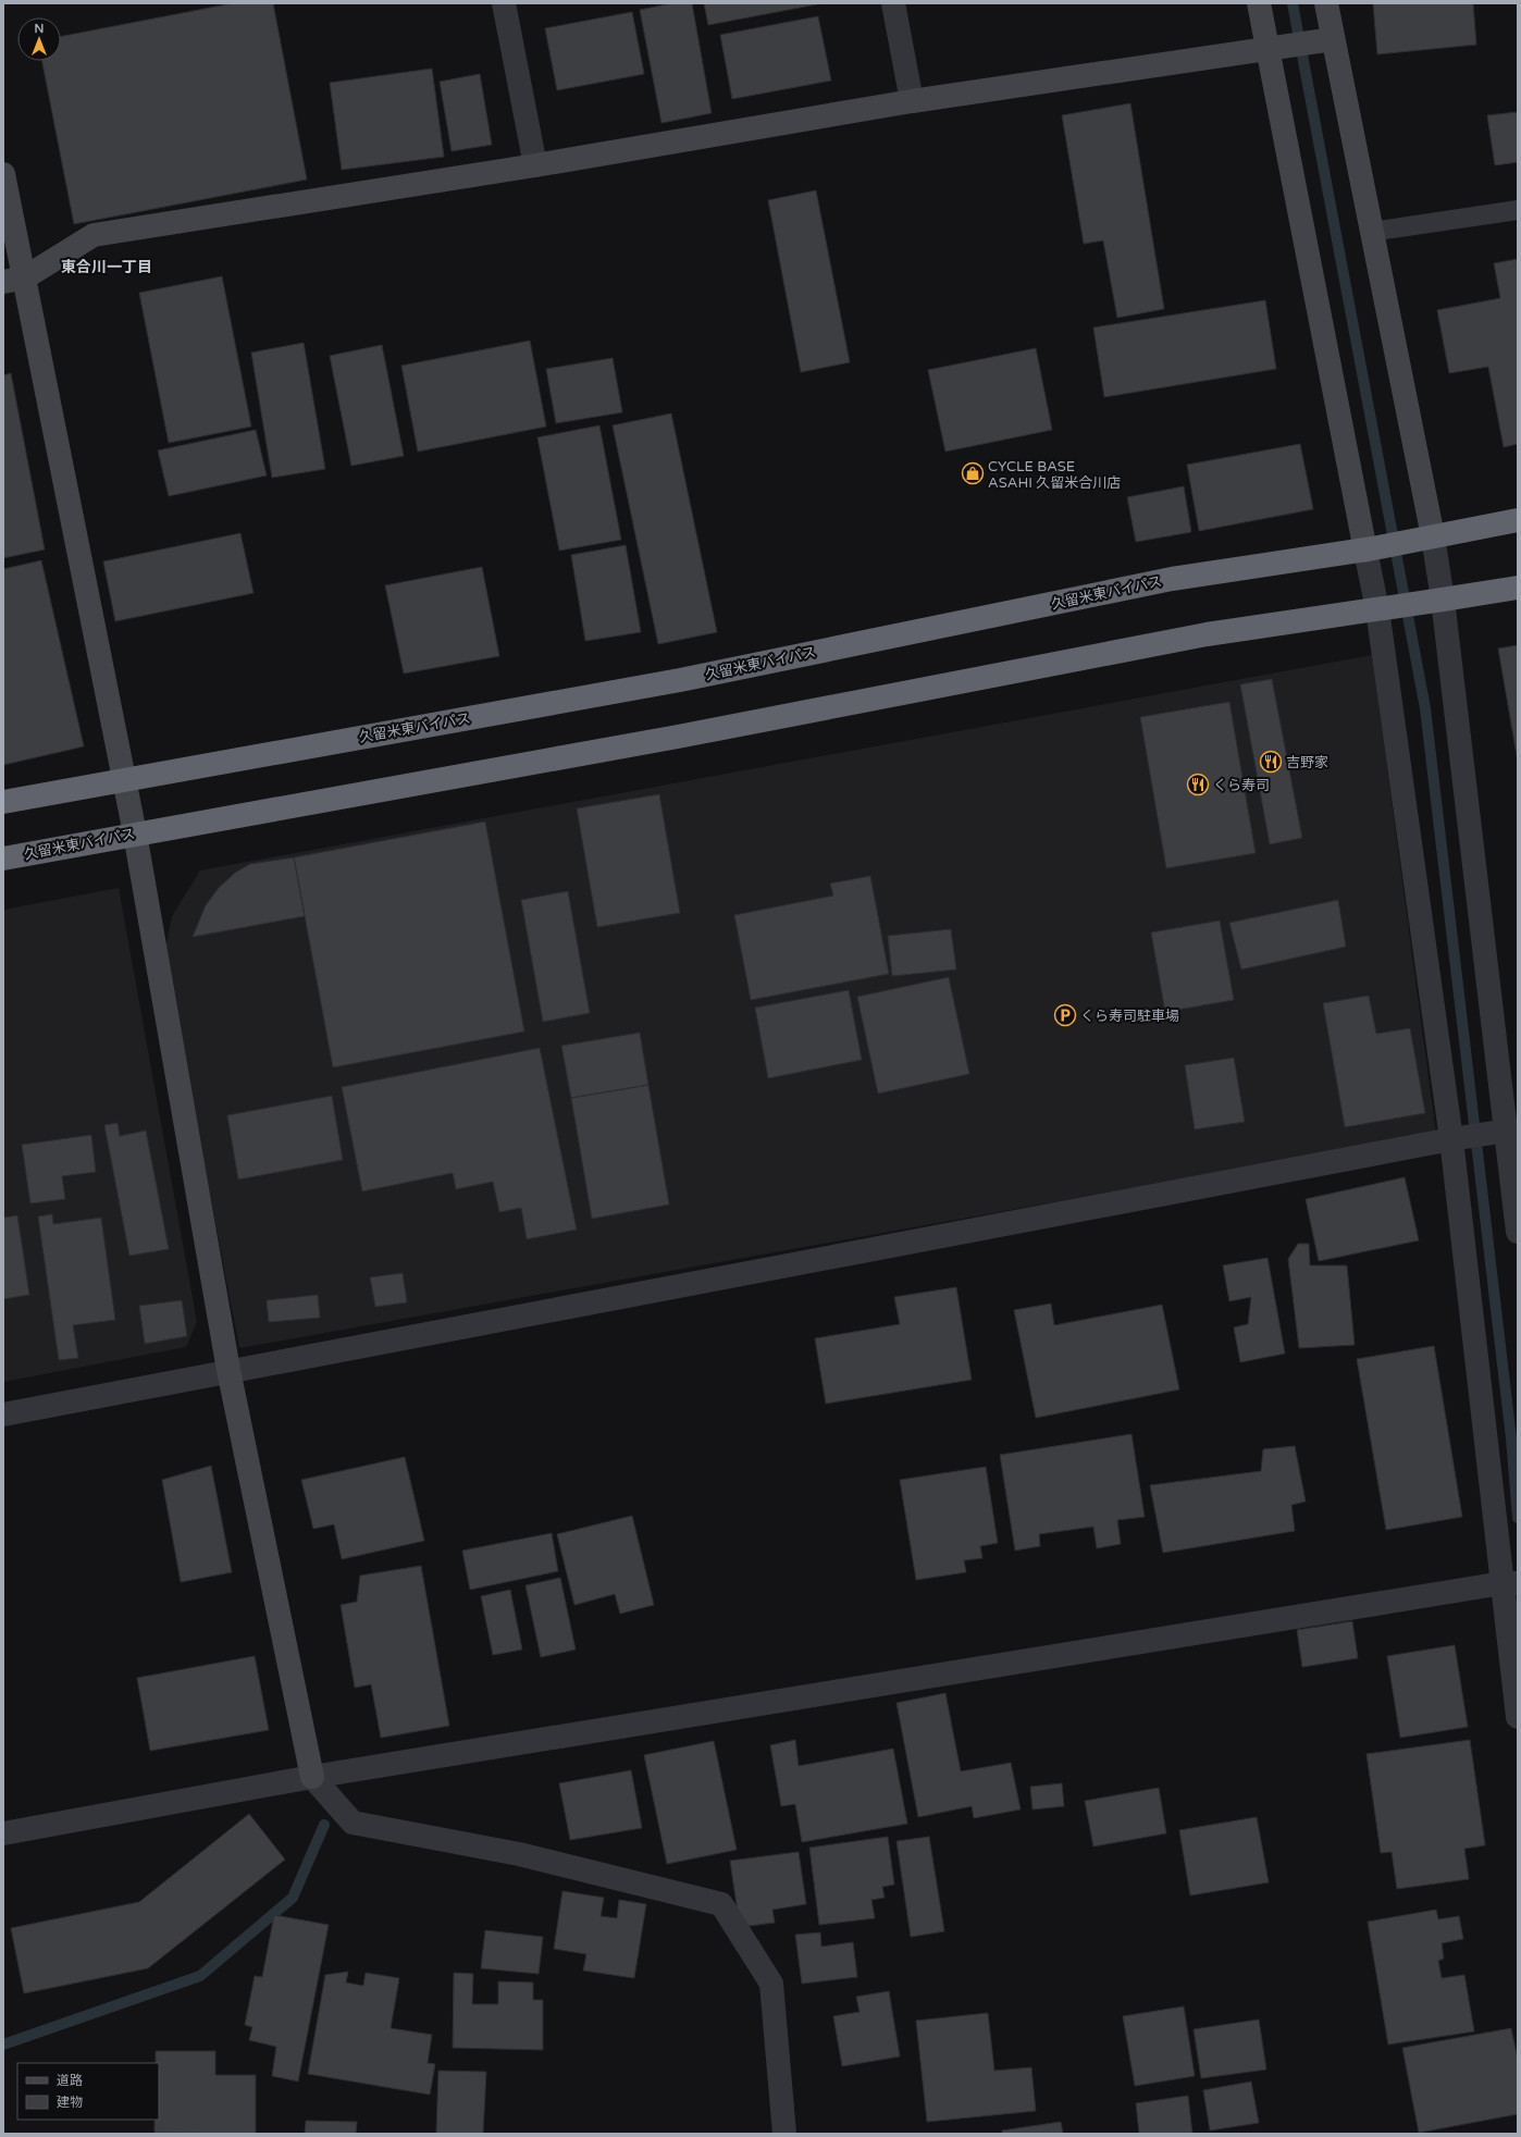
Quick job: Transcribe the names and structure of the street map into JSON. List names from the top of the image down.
{
  "streets": {
    "highway": ["久留米東バイパス"]
  },
  "districts": ["東合川一丁目"],
  "places": {
    "shop": ["CYCLE BASE ASAHI 久留米合川店"],
    "restaurant": ["吉野家", "くら寿司"],
    "parking": ["くら寿司駐車場"]
  },
  "legend": ["道路", "建物"],
  "north": "top"
}
